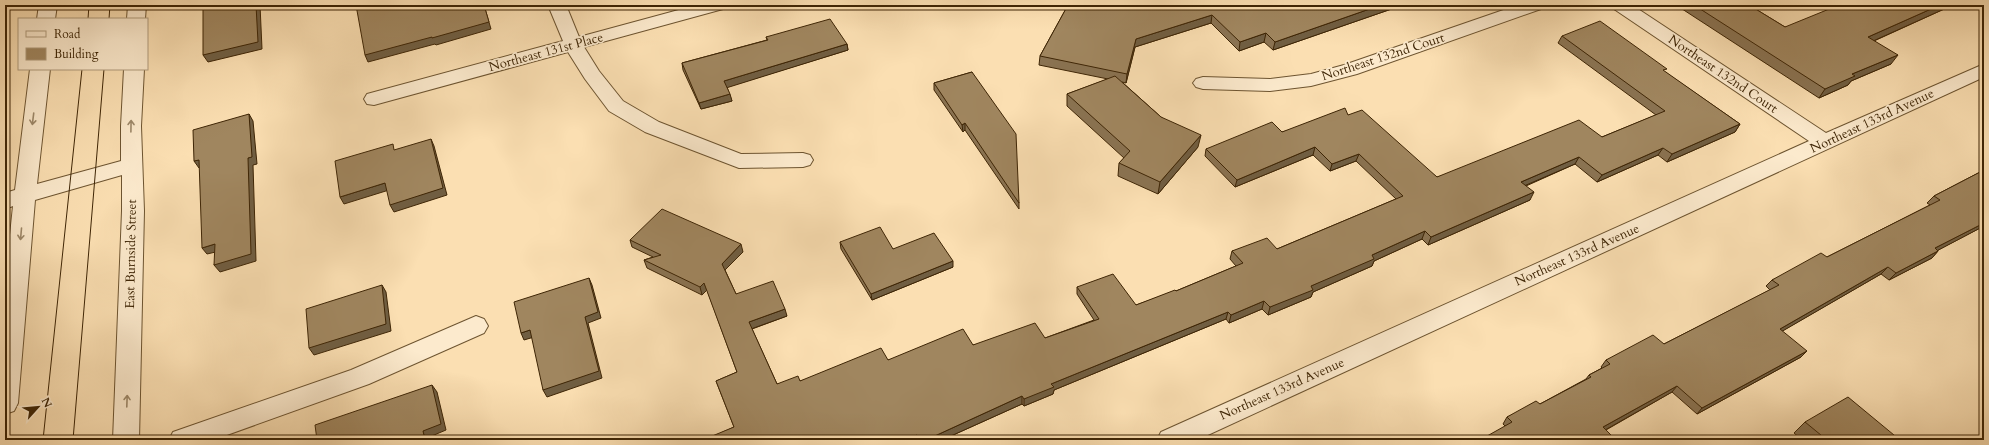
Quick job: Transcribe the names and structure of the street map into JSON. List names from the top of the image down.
{
  "streets": {
    "street": [
      "Northeast 131st Place",
      "Northeast 132nd Court",
      "Northeast 133rd Avenue",
      "East Burnside Street"
    ]
  },
  "crossings": [
    ["Northeast 132nd Court", "Northeast 133rd Avenue"]
  ],
  "legend": ["Road", "Building"],
  "north": "top right"
}
